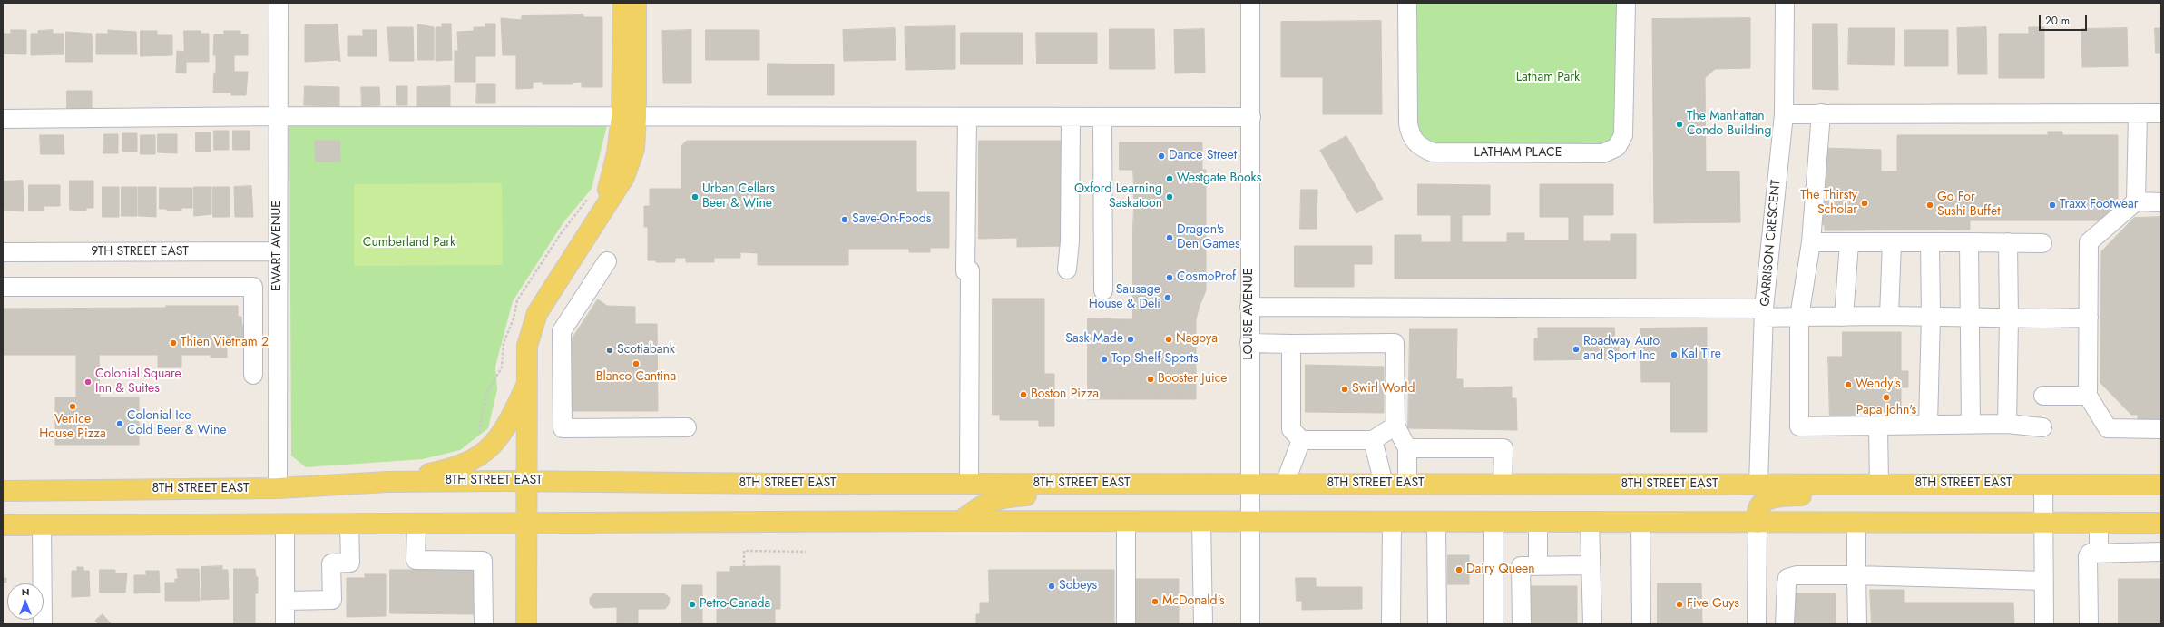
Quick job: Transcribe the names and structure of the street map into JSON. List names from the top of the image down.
{
  "streets": {
    "main road": ["8TH STREET EAST"],
    "street": [
      "LATHAM PLACE",
      "GARRISON CRESCENT",
      "EWART AVENUE",
      "9TH STREET EAST",
      "LOUISE AVENUE"
    ]
  },
  "crossings": [
    ["GARRISON CRESCENT", "8TH STREET EAST"],
    ["EWART AVENUE", "9TH STREET EAST"],
    ["EWART AVENUE", "8TH STREET EAST"],
    ["LOUISE AVENUE", "8TH STREET EAST"]
  ],
  "parks": ["Latham Park", "Cumberland Park"],
  "places": [
    "The Manhattan Condo Building",
    "Dance Street",
    "Westgate Books",
    "Urban Cellars Beer & Wine",
    "Oxford Learning Saskatoon",
    "The Thirsty Scholar",
    "Go For Sushi Buffet",
    "Traxx Footwear",
    "Save-On-Foods",
    "Dragon's Den Games",
    "CosmoProf",
    "Sausage House & Deli",
    "Sask Made",
    "Nagoya",
    "Thien Vietnam 2",
    "Roadway Auto and Sport Inc",
    "Scotiabank",
    "Kal Tire",
    "Top Shelf Sports",
    "Blanco Cantina",
    "Booster Juice",
    "Colonial Square Inn & Suites",
    "Wendy's",
    "Swirl World",
    "Boston Pizza",
    "Papa John's",
    "Venice House Pizza",
    "Colonial Ice Cold Beer & Wine",
    "Dairy Queen",
    "Sobeys",
    "McDonald's",
    "Petro-Canada",
    "Five Guys"
  ],
  "scale_bar": "20 m",
  "north": "top"
}
